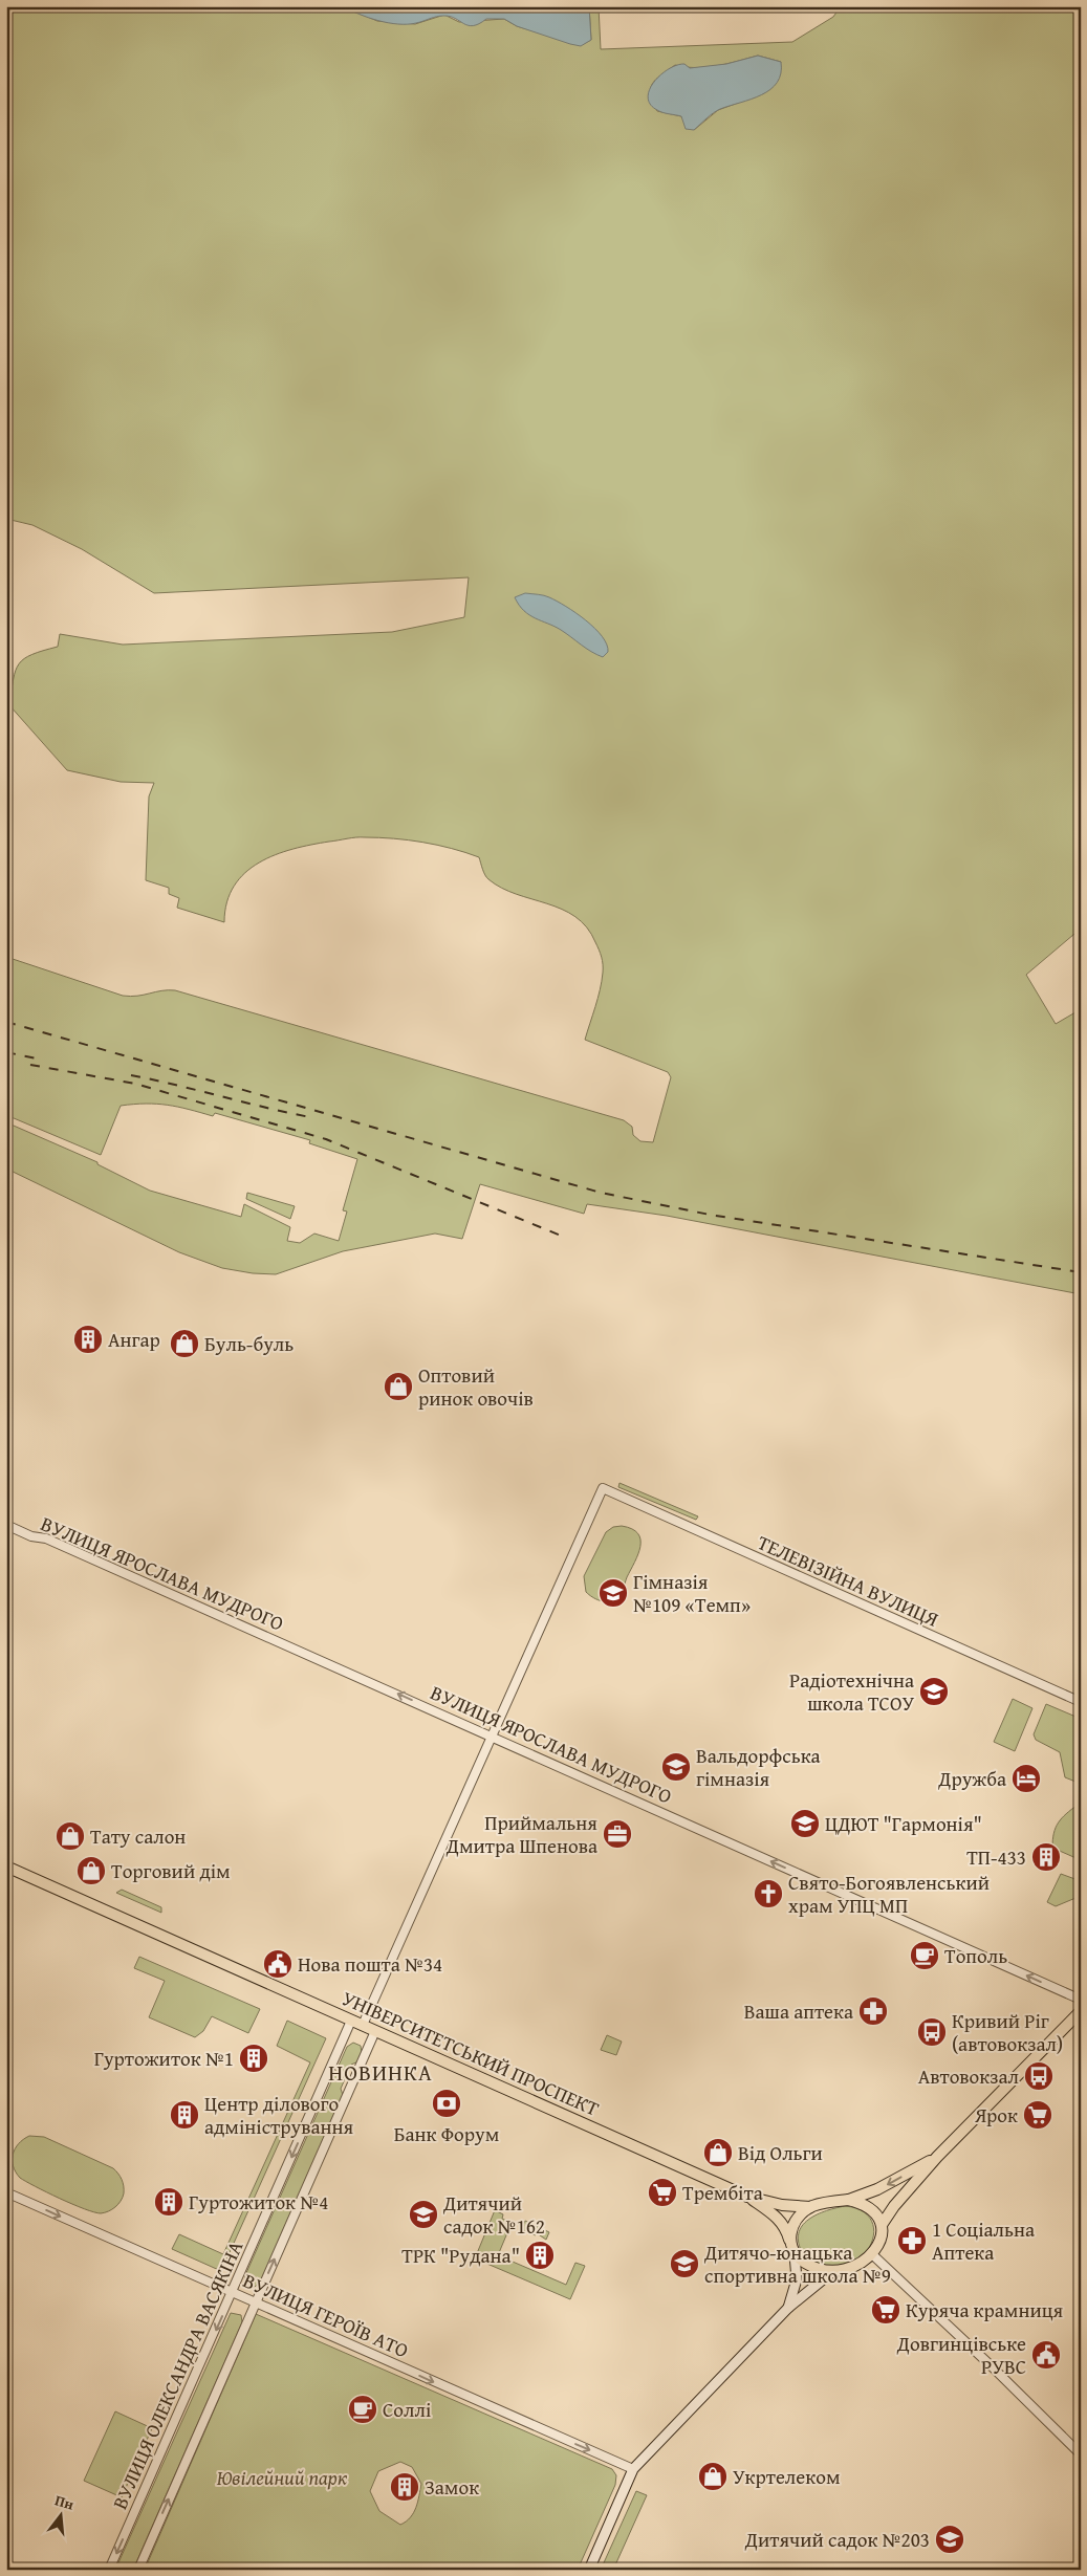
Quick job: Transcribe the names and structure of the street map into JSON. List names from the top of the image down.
{
  "streets": {
    "main road": ["УНІВЕРСИТЕТСЬКИЙ ПРОСПЕКТ"],
    "street": [
      "ВУЛИЦЯ ЯРОСЛАВА МУДРОГО",
      "ТЕЛЕВІЗІЙНА ВУЛИЦЯ",
      "ВУЛИЦЯ ГЕРОЇВ АТО",
      "ВУЛИЦЯ ОЛЕКСАНДРА ВАСЯКІНА"
    ]
  },
  "crossings": [
    ["ВУЛИЦЯ ЯРОСЛАВА МУДРОГО", "ТЕЛЕВІЗІЙНА ВУЛИЦЯ"],
    ["УНІВЕРСИТЕТСЬКИЙ ПРОСПЕКТ", "ВУЛИЦЯ ОЛЕКСАНДРА ВАСЯКІНА"],
    ["ВУЛИЦЯ ГЕРОЇВ АТО", "ВУЛИЦЯ ОЛЕКСАНДРА ВАСЯКІНА"]
  ],
  "one_way": ["ВУЛИЦЯ ЯРОСЛАВА МУДРОГО", "ВУЛИЦЯ ГЕРОЇВ АТО"],
  "districts": ["НОВИНКА"],
  "parks": ["Ювілейний парк"],
  "places": {
    "building": [
      "Ангар",
      "ТП-433",
      "Гуртожиток №1",
      "Центр ділового адміністрування",
      "Гуртожиток №4",
      "ТРК \"Рудана\"",
      "Замок"
    ],
    "shop": [
      "Буль-буль",
      "Оптовий ринок овочів",
      "Тату салон",
      "Торговий дім",
      "Від Ольги",
      "Укртелеком"
    ],
    "school or university": [
      "Гімназія №109 «Темп»",
      "Радіотехнічна школа ТСОУ",
      "Вальдорфська гімназія",
      "ЦДЮТ \"Гармонія\"",
      "Дитячий садок №162",
      "Дитячо-юнацька спортивна школа №9",
      "Дитячий садок №203"
    ],
    "hotel": ["Дружба"],
    "office": ["Приймальня Дмитра Шпенова"],
    "church": ["Свято-Богоявленський храм УПЦ МП"],
    "cafe": ["Тополь", "Соллі"],
    "public building": ["Нова пошта №34", "Довгинцівське РУВС"],
    "pharmacy": ["Ваша аптека", "1 Соціальна Аптека"],
    "bus stop": ["Кривий Ріг (автовокзал)", "Автовокзал"],
    "bank": ["Банк Форум"],
    "supermarket": ["Ярок", "Трембіта", "Куряча крамниця"]
  },
  "north": "top"
}
